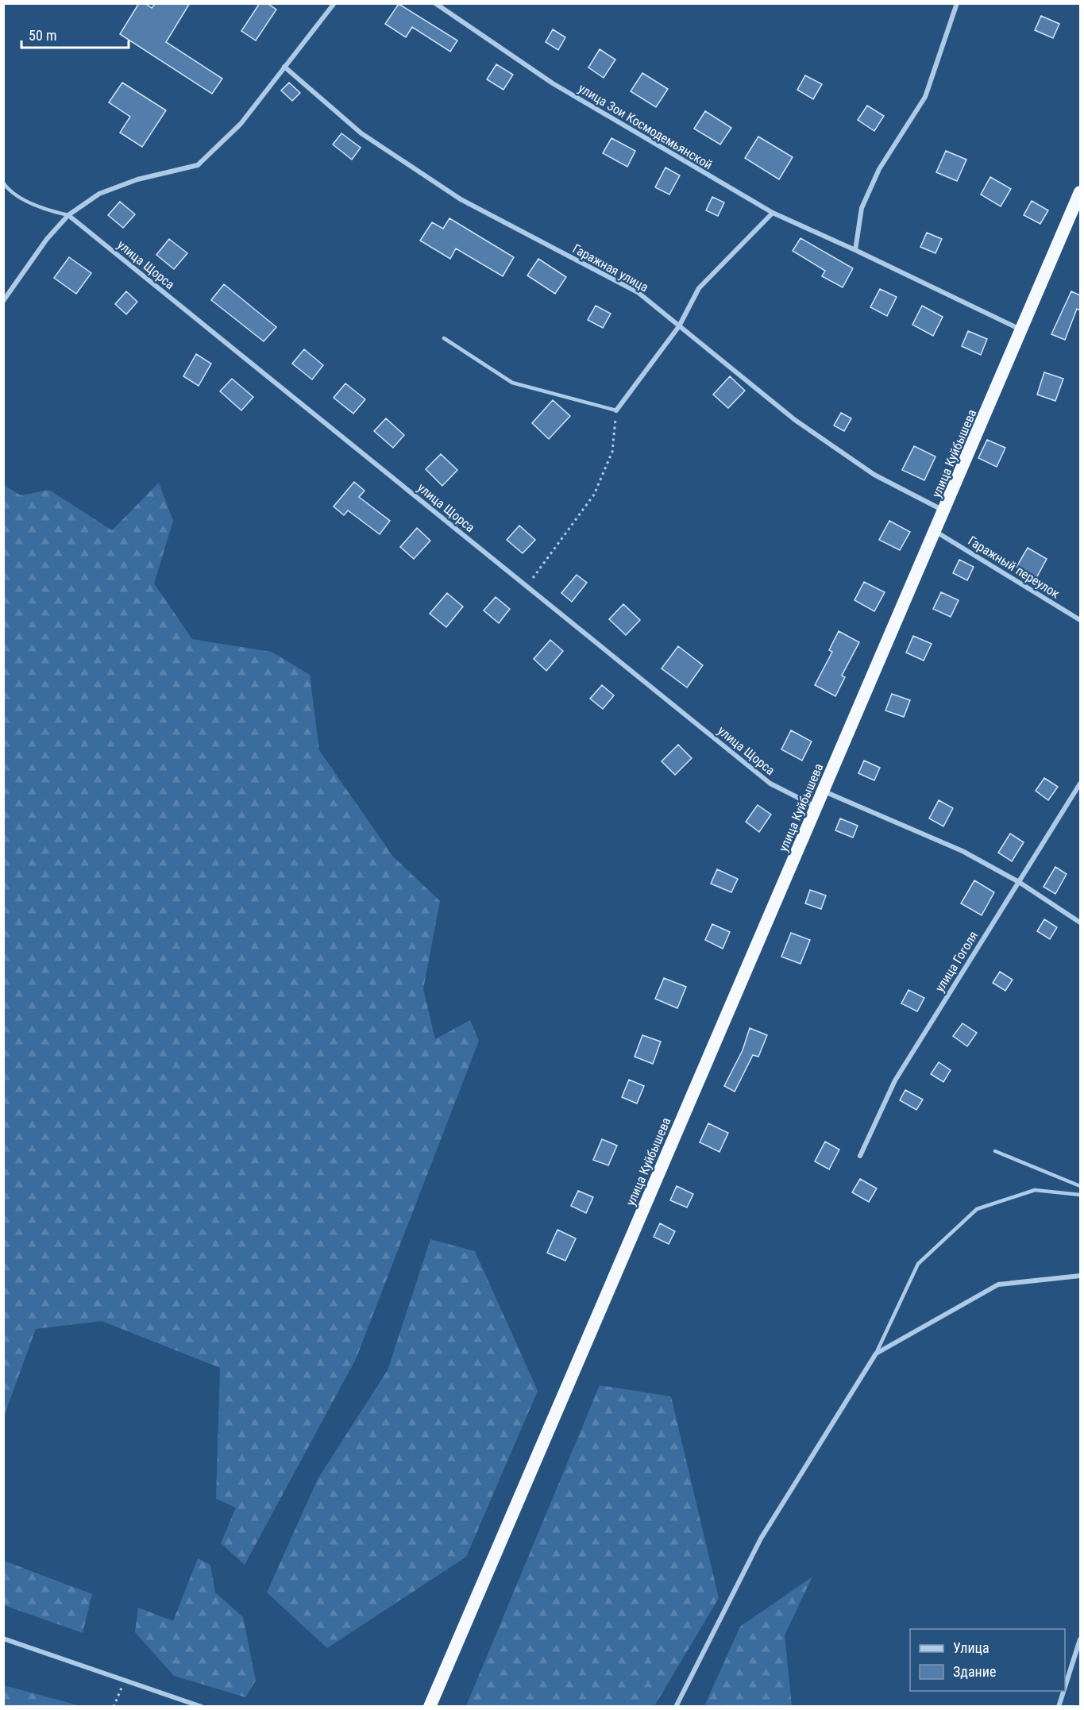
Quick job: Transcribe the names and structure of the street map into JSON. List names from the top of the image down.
{
  "streets": {
    "highway": ["улица Куйбышева"],
    "street": [
      "улица Зои Космодемьянской",
      "улица Щорса",
      "Гаражная улица",
      "Гаражный переулок",
      "улица Гоголя"
    ]
  },
  "crossings": [
    ["улица Зои Космодемьянской", "улица Куйбышева"],
    ["улица Щорса", "улица Куйбышева"],
    ["Гаражная улица", "улица Куйбышева"],
    ["улица Куйбышева", "Гаражный переулок"]
  ],
  "legend": ["Улица", "Здание"],
  "scale_bar": "50 m"
}
